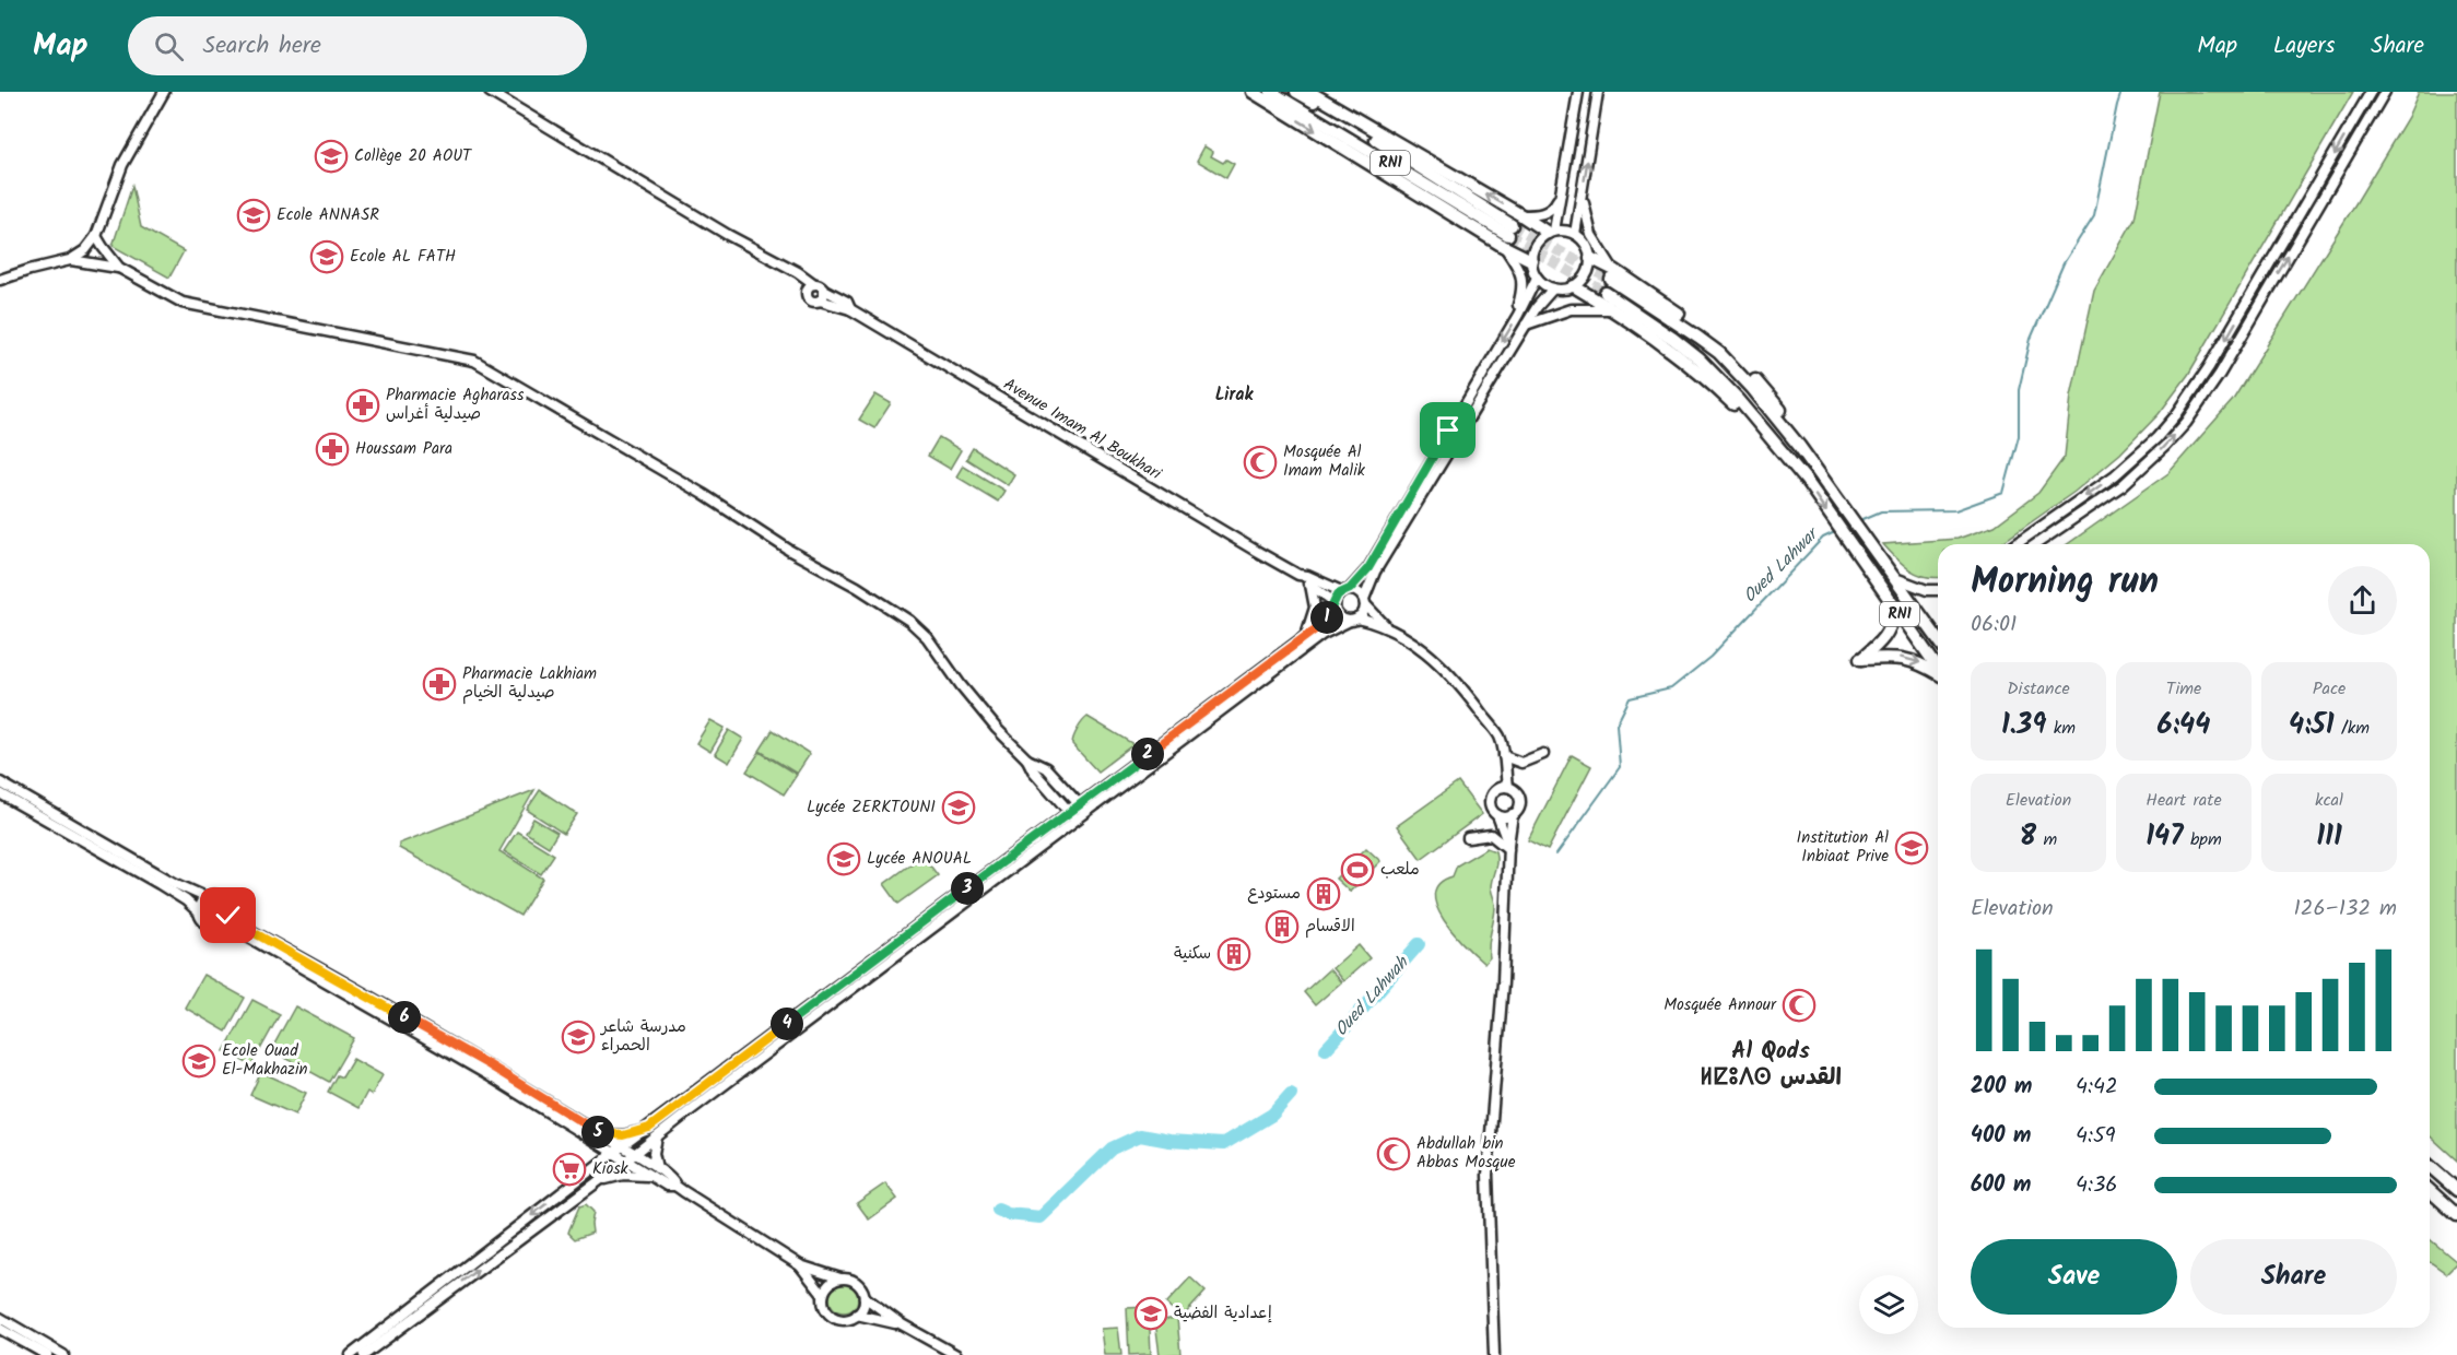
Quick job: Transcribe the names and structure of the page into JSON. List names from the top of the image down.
{
  "streets": {
    "highway": ["RN1"],
    "street": ["Avenue Imam Al Boukhari"]
  },
  "districts": ["Lirak", "Al Qods ⵍⵇⵓⴷⵙ القدس"],
  "water": ["Oued Lahwar", "Oued Lahwah"],
  "places": {
    "school or university": [
      "Collège 20 AOUT",
      "Ecole ANNASR",
      "Ecole AL FATH",
      "Lycée ZERKTOUNI",
      "Institution Al Inbiaat Prive",
      "Lycée ANOUAL",
      "مدرسة شاعر الحمراء",
      "Ecole Ouad El-Makhazin",
      "إعدادية الفضية"
    ],
    "pharmacy": ["Pharmacie Agharass صيدلية أغراس", "Houssam Para", "Pharmacie Lakhiam صيدلية الخيام"],
    "mosque": ["Mosquée Al Imam Malik", "Mosquée Annour", "Abdullah bin Abbas Mosque"],
    "sports": ["ملعب"],
    "building": ["مستودع", "الاقسام", "سكنية"],
    "supermarket": ["Kiosk"]
  },
  "page": {
    "header": "Map",
    "search": "Search here",
    "nav": ["Map", "Layers", "Share"],
    "heading": ["Morning run", "06:01"],
    "pins": [
      "1",
      "2",
      "3",
      "6",
      "4",
      "5"
    ],
    "stats": [
      ["Distance", "1.39 km"],
      ["Time", "6:44"],
      ["Pace", "4:51 /km"],
      ["Elevation", "8 m"],
      ["Heart rate", "147 bpm"],
      ["kcal", "111"]
    ],
    "chart": ["Elevation", "126–132 m"],
    "list": [
      {
        "name": "200 m",
        "note": "4:42"
      },
      {
        "name": "400 m",
        "note": "4:59"
      },
      {
        "name": "600 m",
        "note": "4:36"
      }
    ],
    "buttons": ["Save", "Share"]
  }
}
